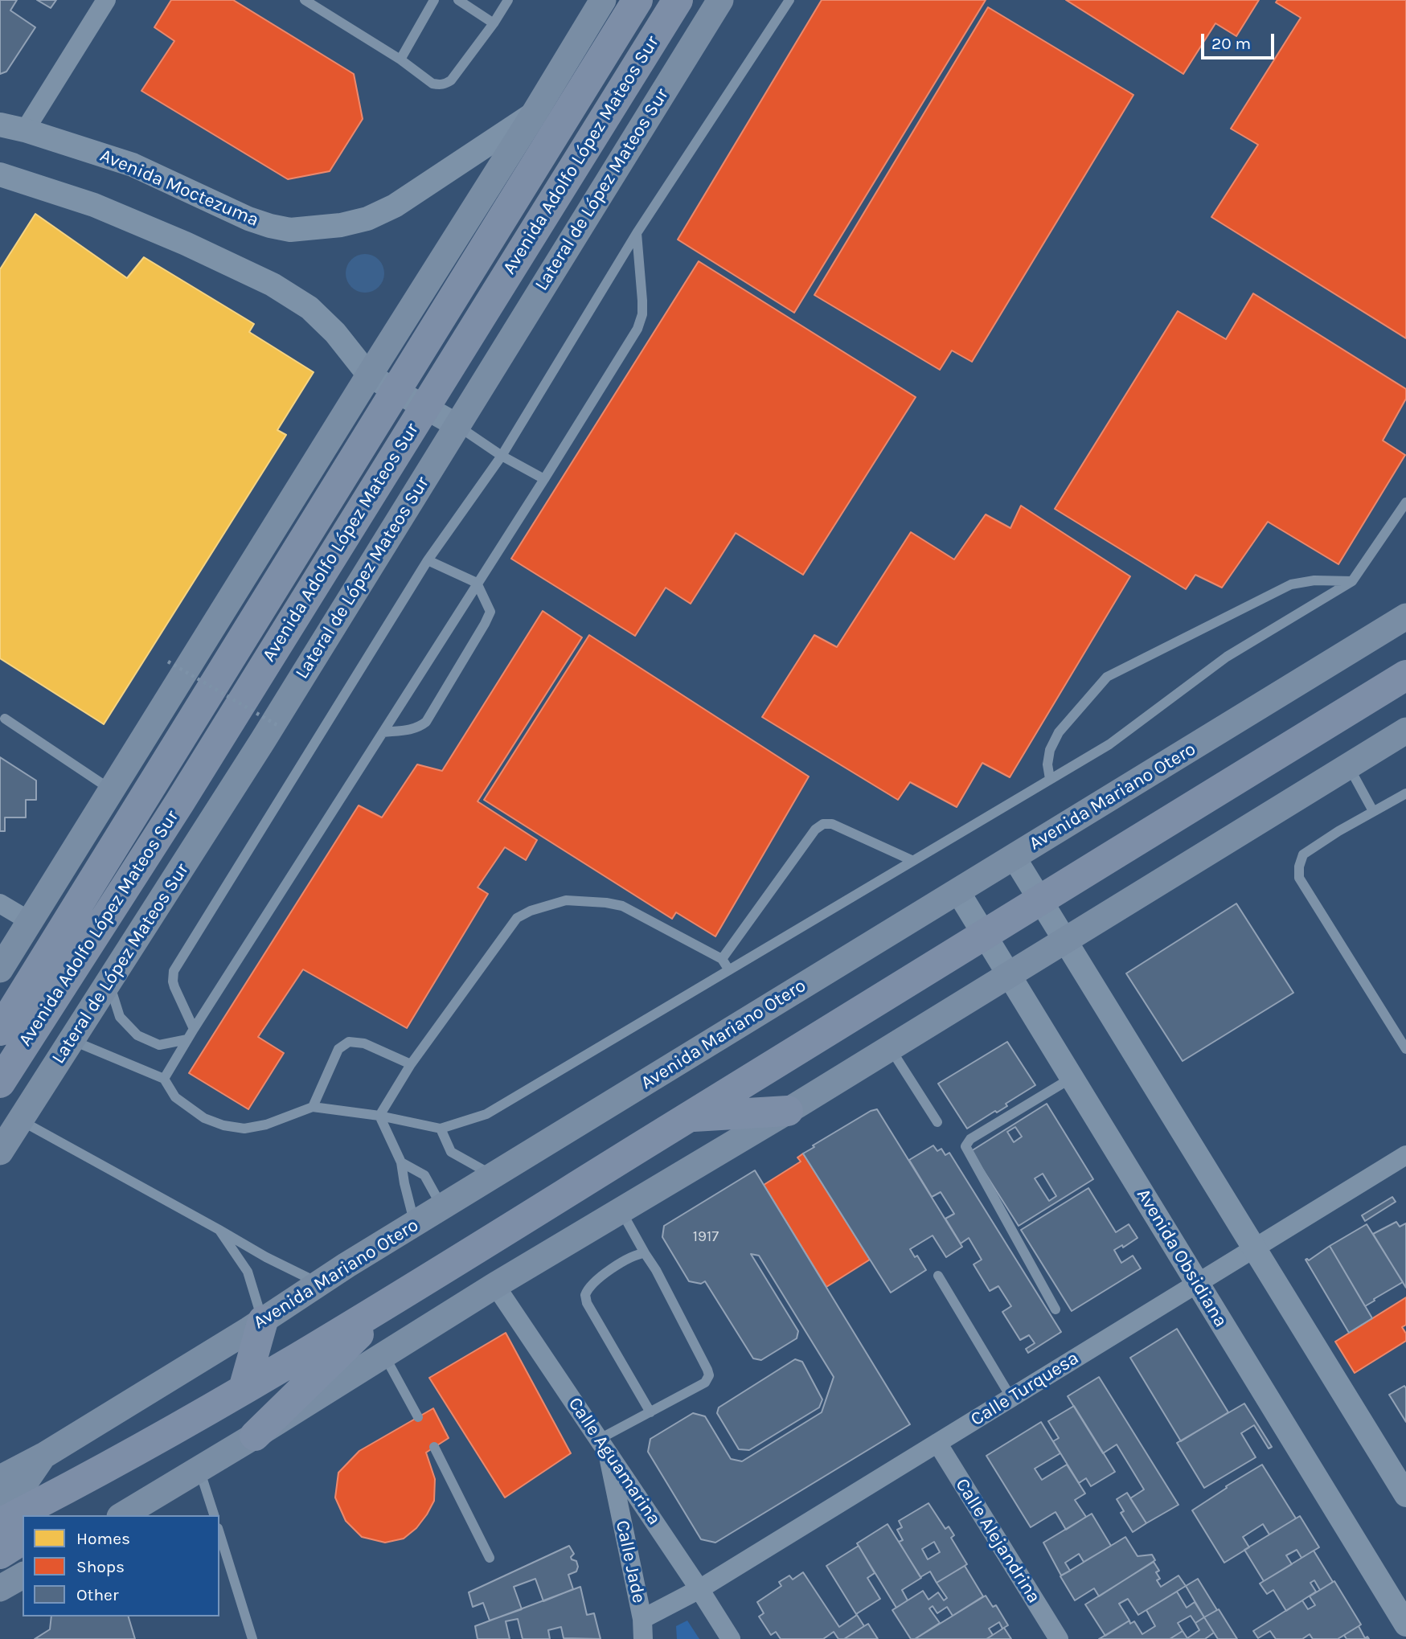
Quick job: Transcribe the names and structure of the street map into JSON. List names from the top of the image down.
{
  "streets": {
    "main road": ["Avenida Adolfo López Mateos Sur", "Lateral de López Mateos Sur", "Avenida Mariano Otero"],
    "street": [
      "Avenida Moctezuma",
      "Avenida Obsidiana",
      "Calle Turquesa",
      "Calle Aguamarina",
      "Calle Alejandrina",
      "Calle Jade"
    ]
  },
  "crossings": [
    ["Avenida Mariano Otero", "Avenida Obsidiana"],
    ["Avenida Obsidiana", "Calle Turquesa"],
    ["Calle Turquesa", "Calle Aguamarina"],
    ["Calle Turquesa", "Calle Alejandrina"],
    ["Calle Turquesa", "Calle Jade"],
    ["Calle Aguamarina", "Calle Jade"]
  ],
  "house_numbers": ["1917"],
  "legend": ["Homes", "Shops", "Other"],
  "scale_bar": "20 m"
}
